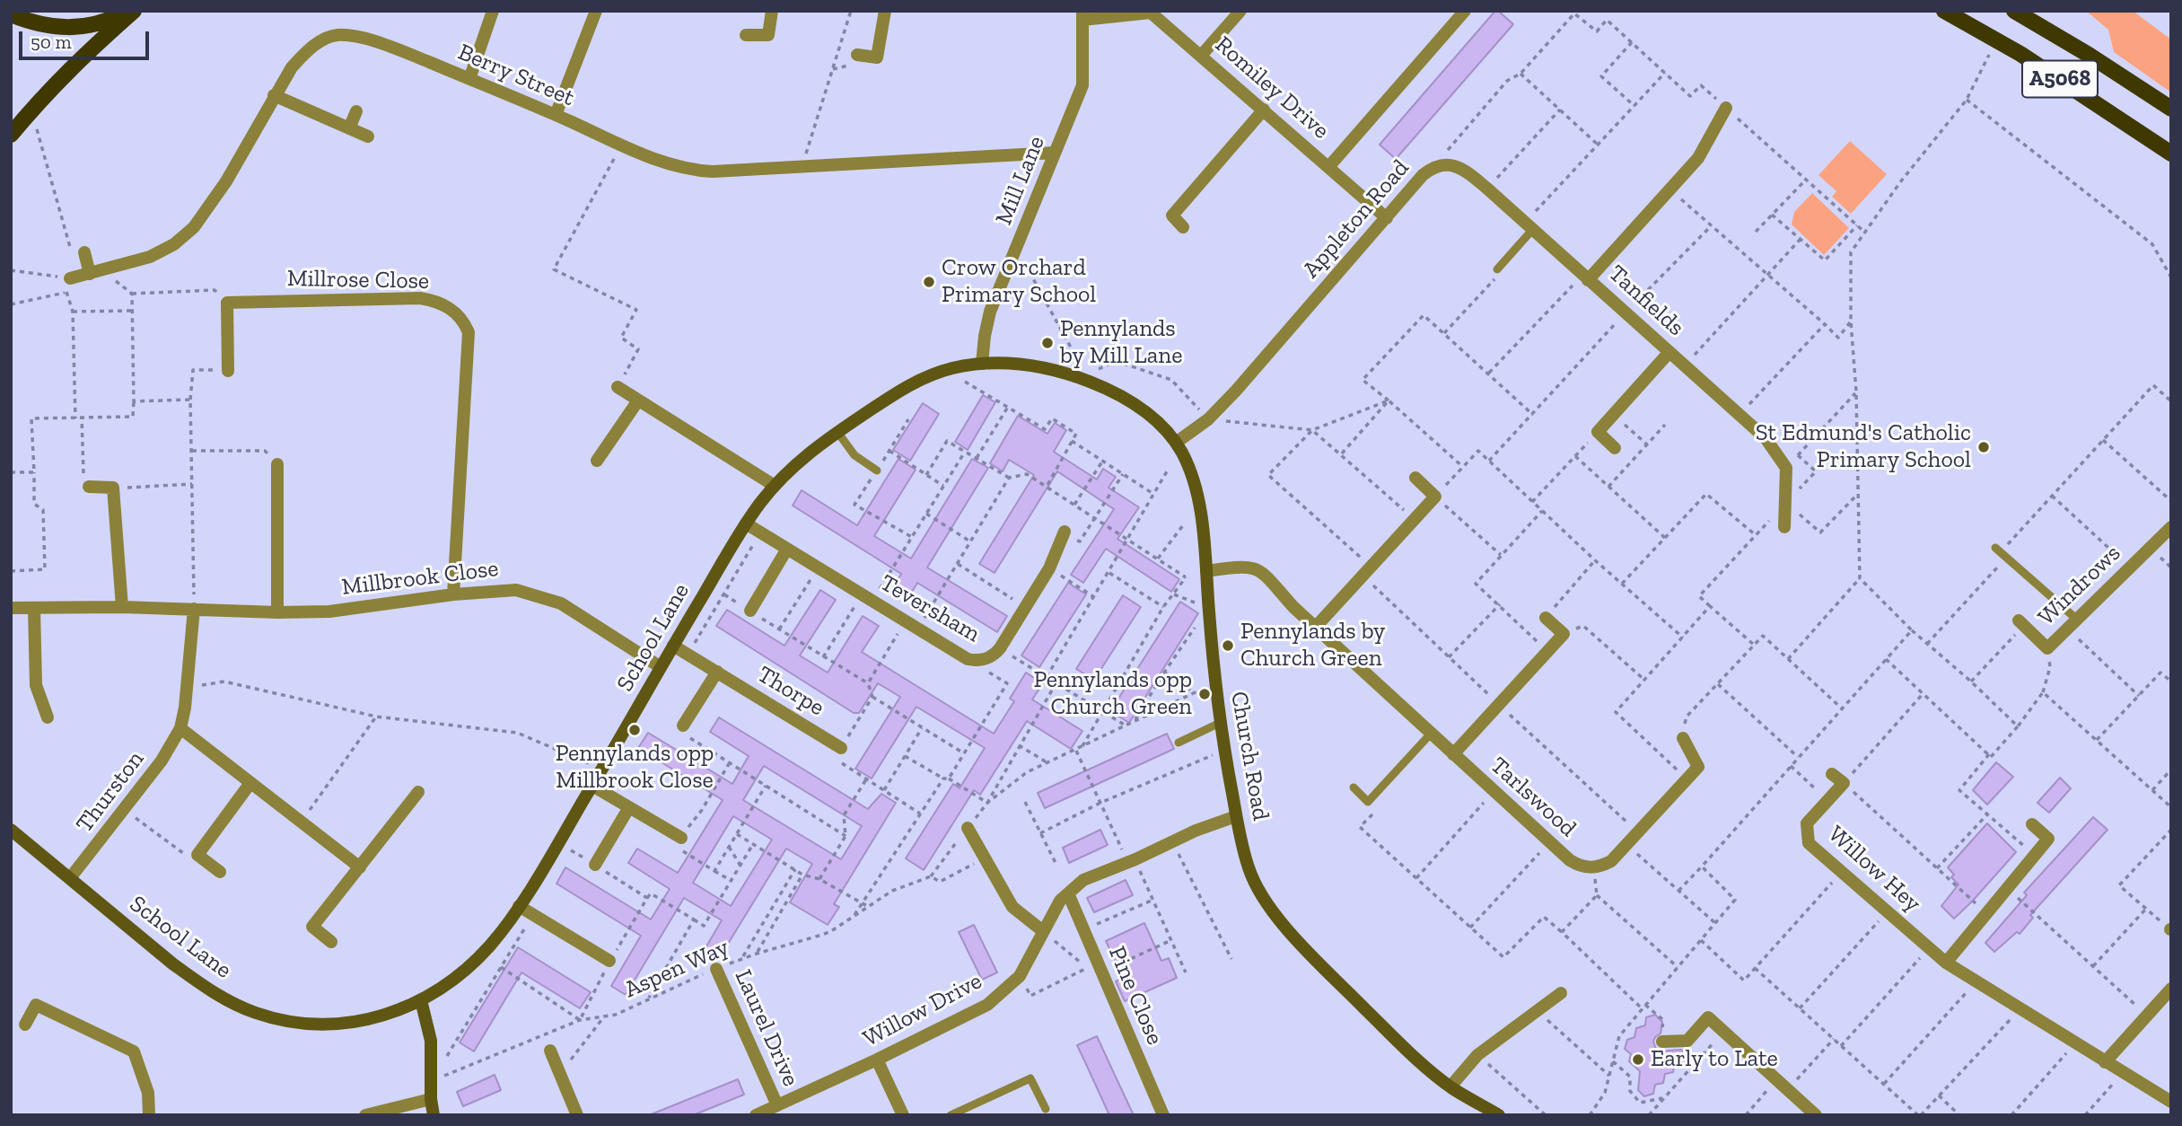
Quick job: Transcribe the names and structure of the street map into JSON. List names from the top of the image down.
{
  "streets": {
    "main road": ["A5068"],
    "street": [
      "Berry Street",
      "Romiley Drive",
      "Mill Lane",
      "Appleton Road",
      "Millrose Close",
      "Tanfields",
      "Millbrook Close",
      "Windrows",
      "Teversham",
      "School Lane",
      "Thorpe",
      "Church Road",
      "Thurston",
      "Tarlswood",
      "Willow Hey",
      "Pine Close",
      "Willow Drive",
      "Laurel Drive"
    ],
    "path": ["Aspen Way"]
  },
  "crossings": [
    ["Berry Street", "Mill Lane"],
    ["Romiley Drive", "Mill Lane"],
    ["Romiley Drive", "Appleton Road"],
    ["Mill Lane", "School Lane"],
    ["Mill Lane", "Church Road"],
    ["Appleton Road", "Tanfields"],
    ["Appleton Road", "Church Road"],
    ["Millrose Close", "Millbrook Close"],
    ["Millbrook Close", "School Lane"],
    ["Millbrook Close", "Thurston"],
    ["Teversham", "School Lane"],
    ["School Lane", "Thorpe"],
    ["School Lane", "Church Road"],
    ["School Lane", "Thurston"],
    ["Church Road", "Tarlswood"],
    ["Church Road", "Willow Drive"],
    ["Aspen Way", "Laurel Drive"],
    ["Pine Close", "Willow Drive"],
    ["Willow Drive", "Laurel Drive"]
  ],
  "places": [
    "Crow Orchard Primary School",
    "Pennylands by Mill Lane",
    "St Edmund's Catholic Primary School",
    "Pennylands by Church Green",
    "Pennylands opp Church Green",
    "Pennylands opp Millbrook Close",
    "Early to Late"
  ],
  "scale_bar": "50 m"
}
